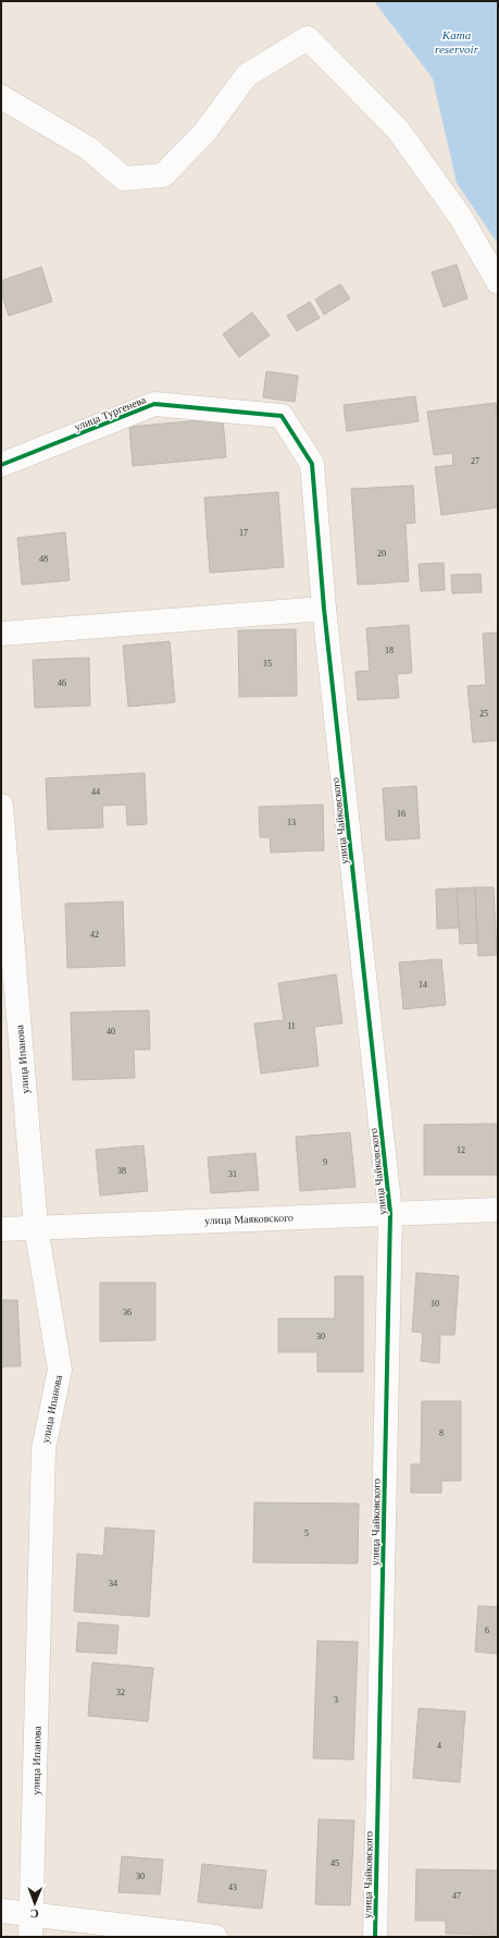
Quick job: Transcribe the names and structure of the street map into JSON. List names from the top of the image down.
{
  "streets": {
    "street": [
      "улица Тургенева",
      "улица Чайковского",
      "улица Ипанова",
      "улица Маяковского"
    ]
  },
  "crossings": [
    ["улица Тургенева", "улица Чайковского"],
    ["улица Чайковского", "улица Маяковского"],
    ["улица Ипанова", "улица Маяковского"]
  ],
  "water": ["Kama reservoir"],
  "house_numbers": [
    "27",
    "17",
    "20",
    "48",
    "18",
    "15",
    "46",
    "25",
    "44",
    "16",
    "13",
    "42",
    "14",
    "11",
    "40",
    "12",
    "9",
    "38",
    "31",
    "10",
    "36",
    "30",
    "8",
    "5",
    "34",
    "6",
    "32",
    "3",
    "4",
    "45",
    "30",
    "43",
    "47"
  ],
  "north": "bottom"
}
